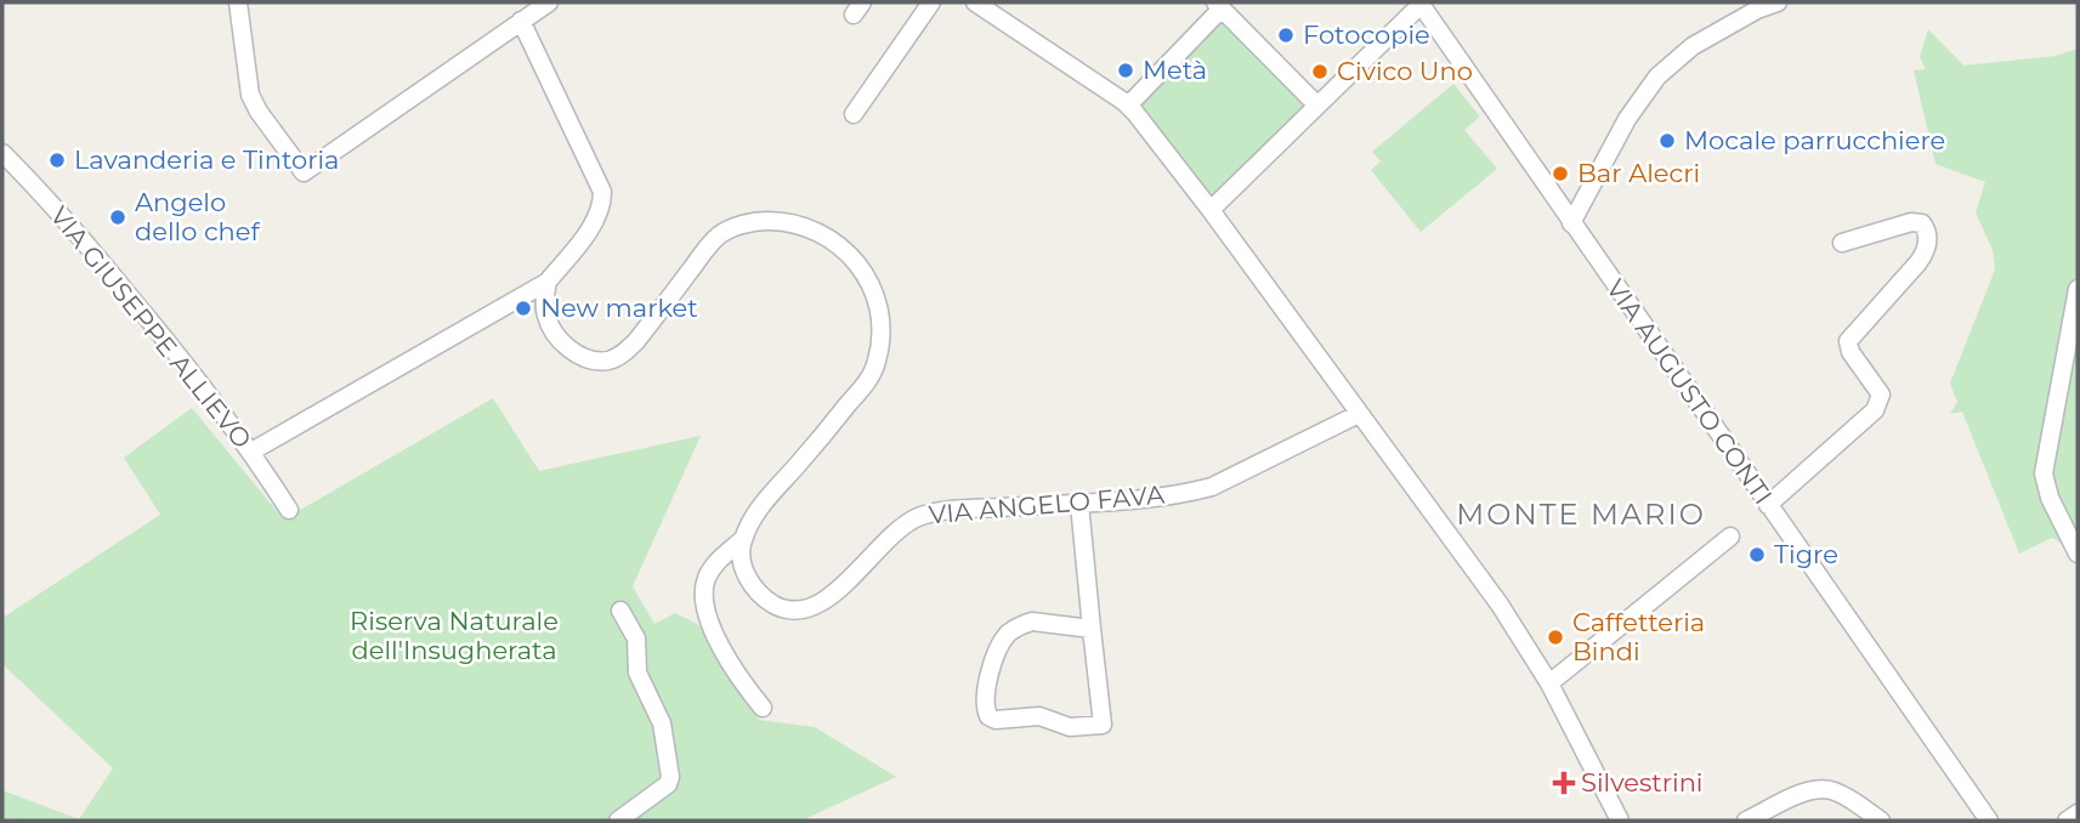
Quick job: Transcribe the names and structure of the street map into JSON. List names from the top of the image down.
{
  "streets": {
    "street": ["VIA GIUSEPPE ALLIEVO", "VIA AUGUSTO CONTI", "VIA ANGELO FAVA"]
  },
  "districts": ["MONTE MARIO"],
  "parks": ["Riserva Naturale dell'Insugherata"],
  "places": {
    "other": [
      "Fotocopie",
      "Metà",
      "Civico Uno",
      "Mocale parrucchiere",
      "Lavanderia e Tintoria",
      "Bar Alecri",
      "Angelo dello chef",
      "New market",
      "Tigre",
      "Caffetteria Bindi"
    ],
    "health": ["Silvestrini"]
  }
}
